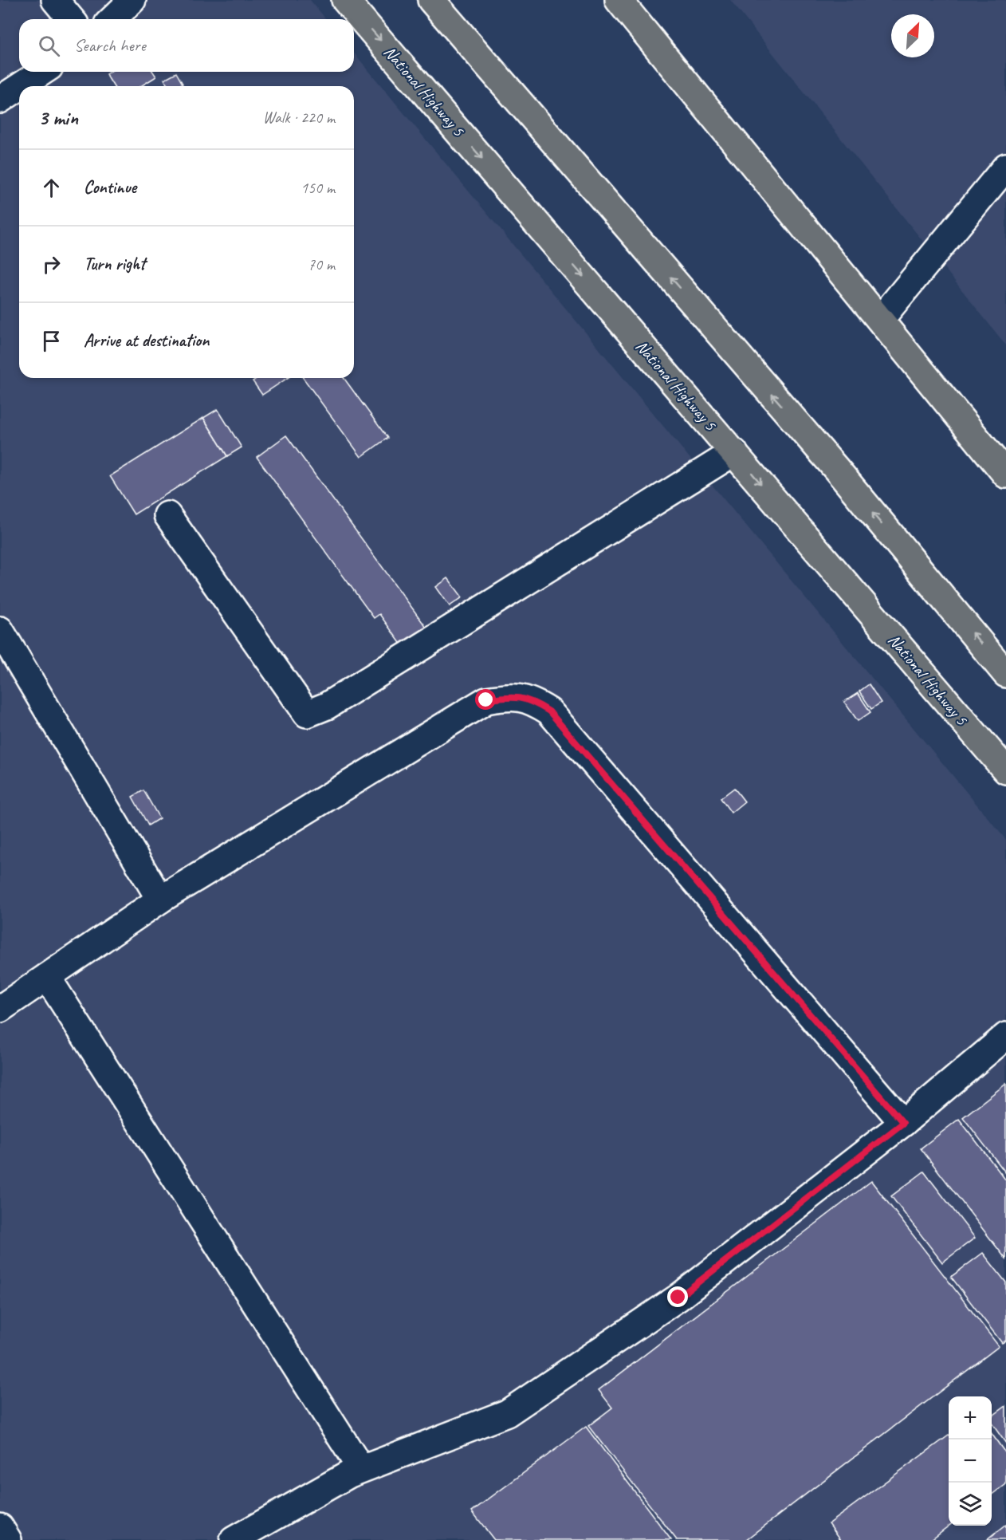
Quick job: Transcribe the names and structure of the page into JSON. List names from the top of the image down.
{
  "streets": {
    "highway": ["National Highway 5"]
  },
  "north": "top right",
  "page": {
    "search": "Search here",
    "heading": ["3 min", "Walk · 220 m"],
    "list": [
      ["Continue", "150 m"],
      ["Turn right", "70 m"],
      "Arrive at destination"
    ],
    "map_buttons": ["+", "−"]
  }
}
